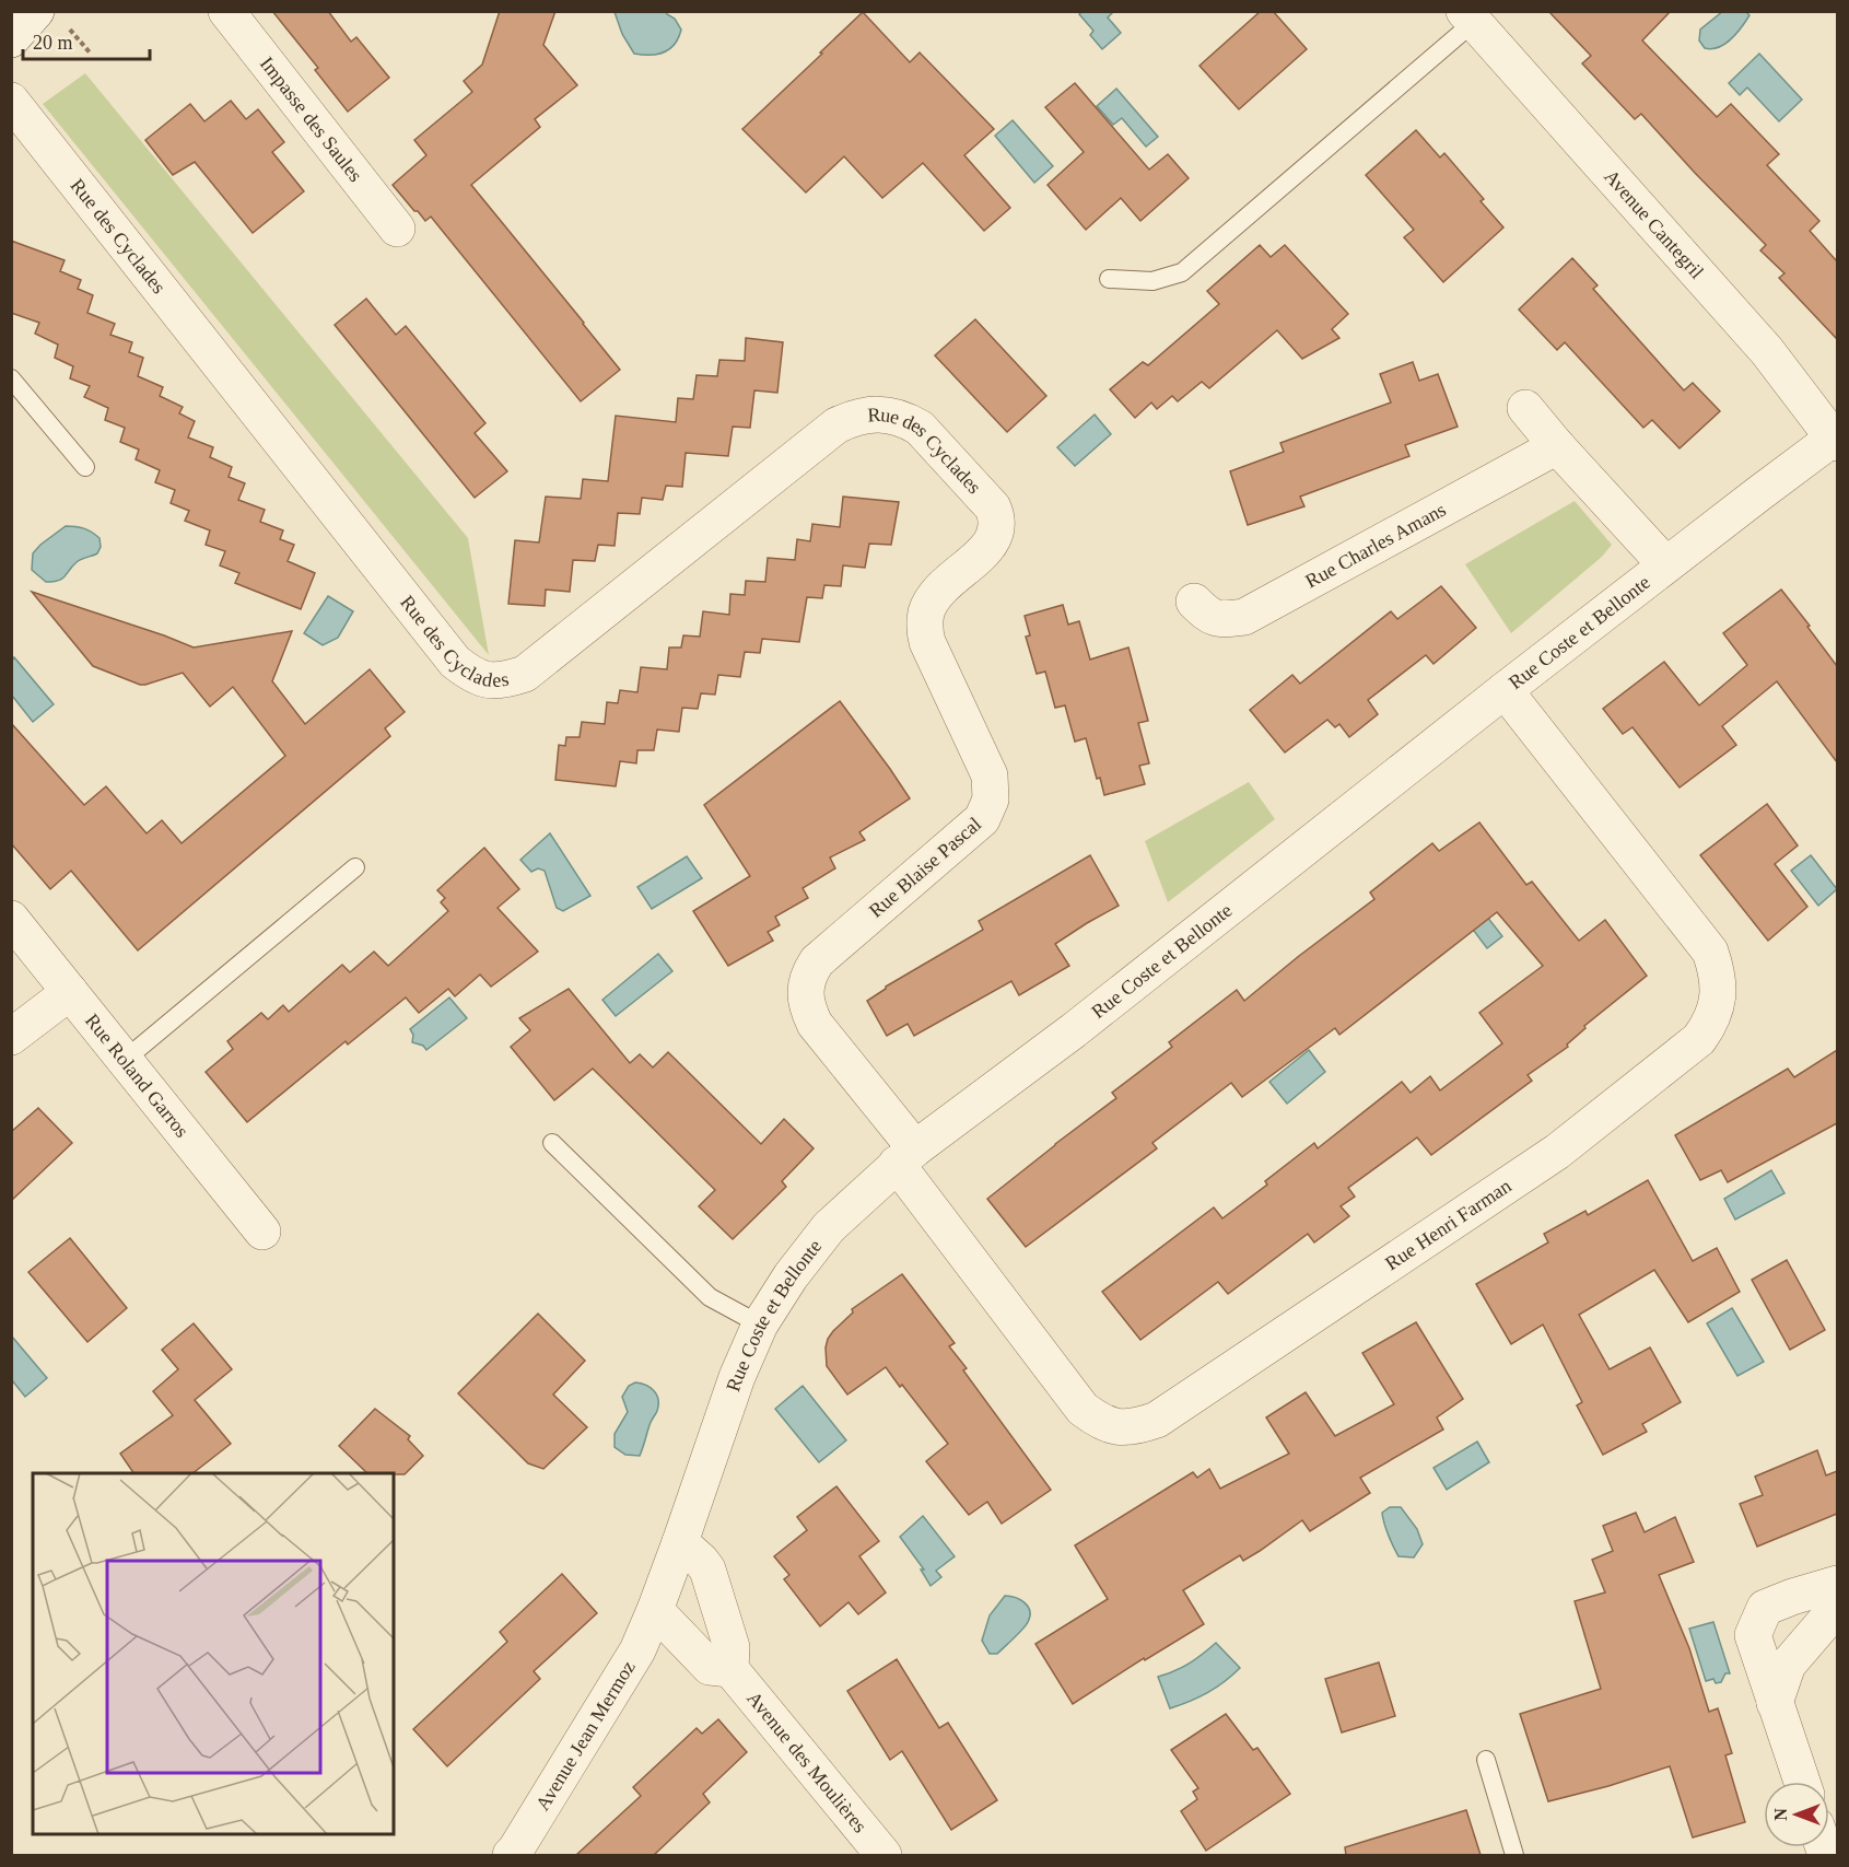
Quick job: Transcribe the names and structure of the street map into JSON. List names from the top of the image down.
{
  "streets": {
    "street": [
      "Impasse des Saules",
      "Avenue Cantegril",
      "Rue des Cyclades",
      "Rue Charles Amans",
      "Rue Coste et Bellonte",
      "Rue Blaise Pascal",
      "Rue Roland Garros",
      "Rue Henri Farman",
      "Avenue Jean Mermoz",
      "Avenue des Moulières"
    ]
  },
  "crossings": [
    ["Avenue Cantegril", "Rue Coste et Bellonte"],
    ["Rue des Cyclades", "Rue Blaise Pascal"],
    ["Rue Coste et Bellonte", "Rue Blaise Pascal"],
    ["Rue Coste et Bellonte", "Rue Henri Farman"],
    ["Rue Coste et Bellonte", "Avenue Jean Mermoz"],
    ["Rue Blaise Pascal", "Rue Henri Farman"]
  ],
  "scale_bar": "20 m",
  "north": "left"
}
